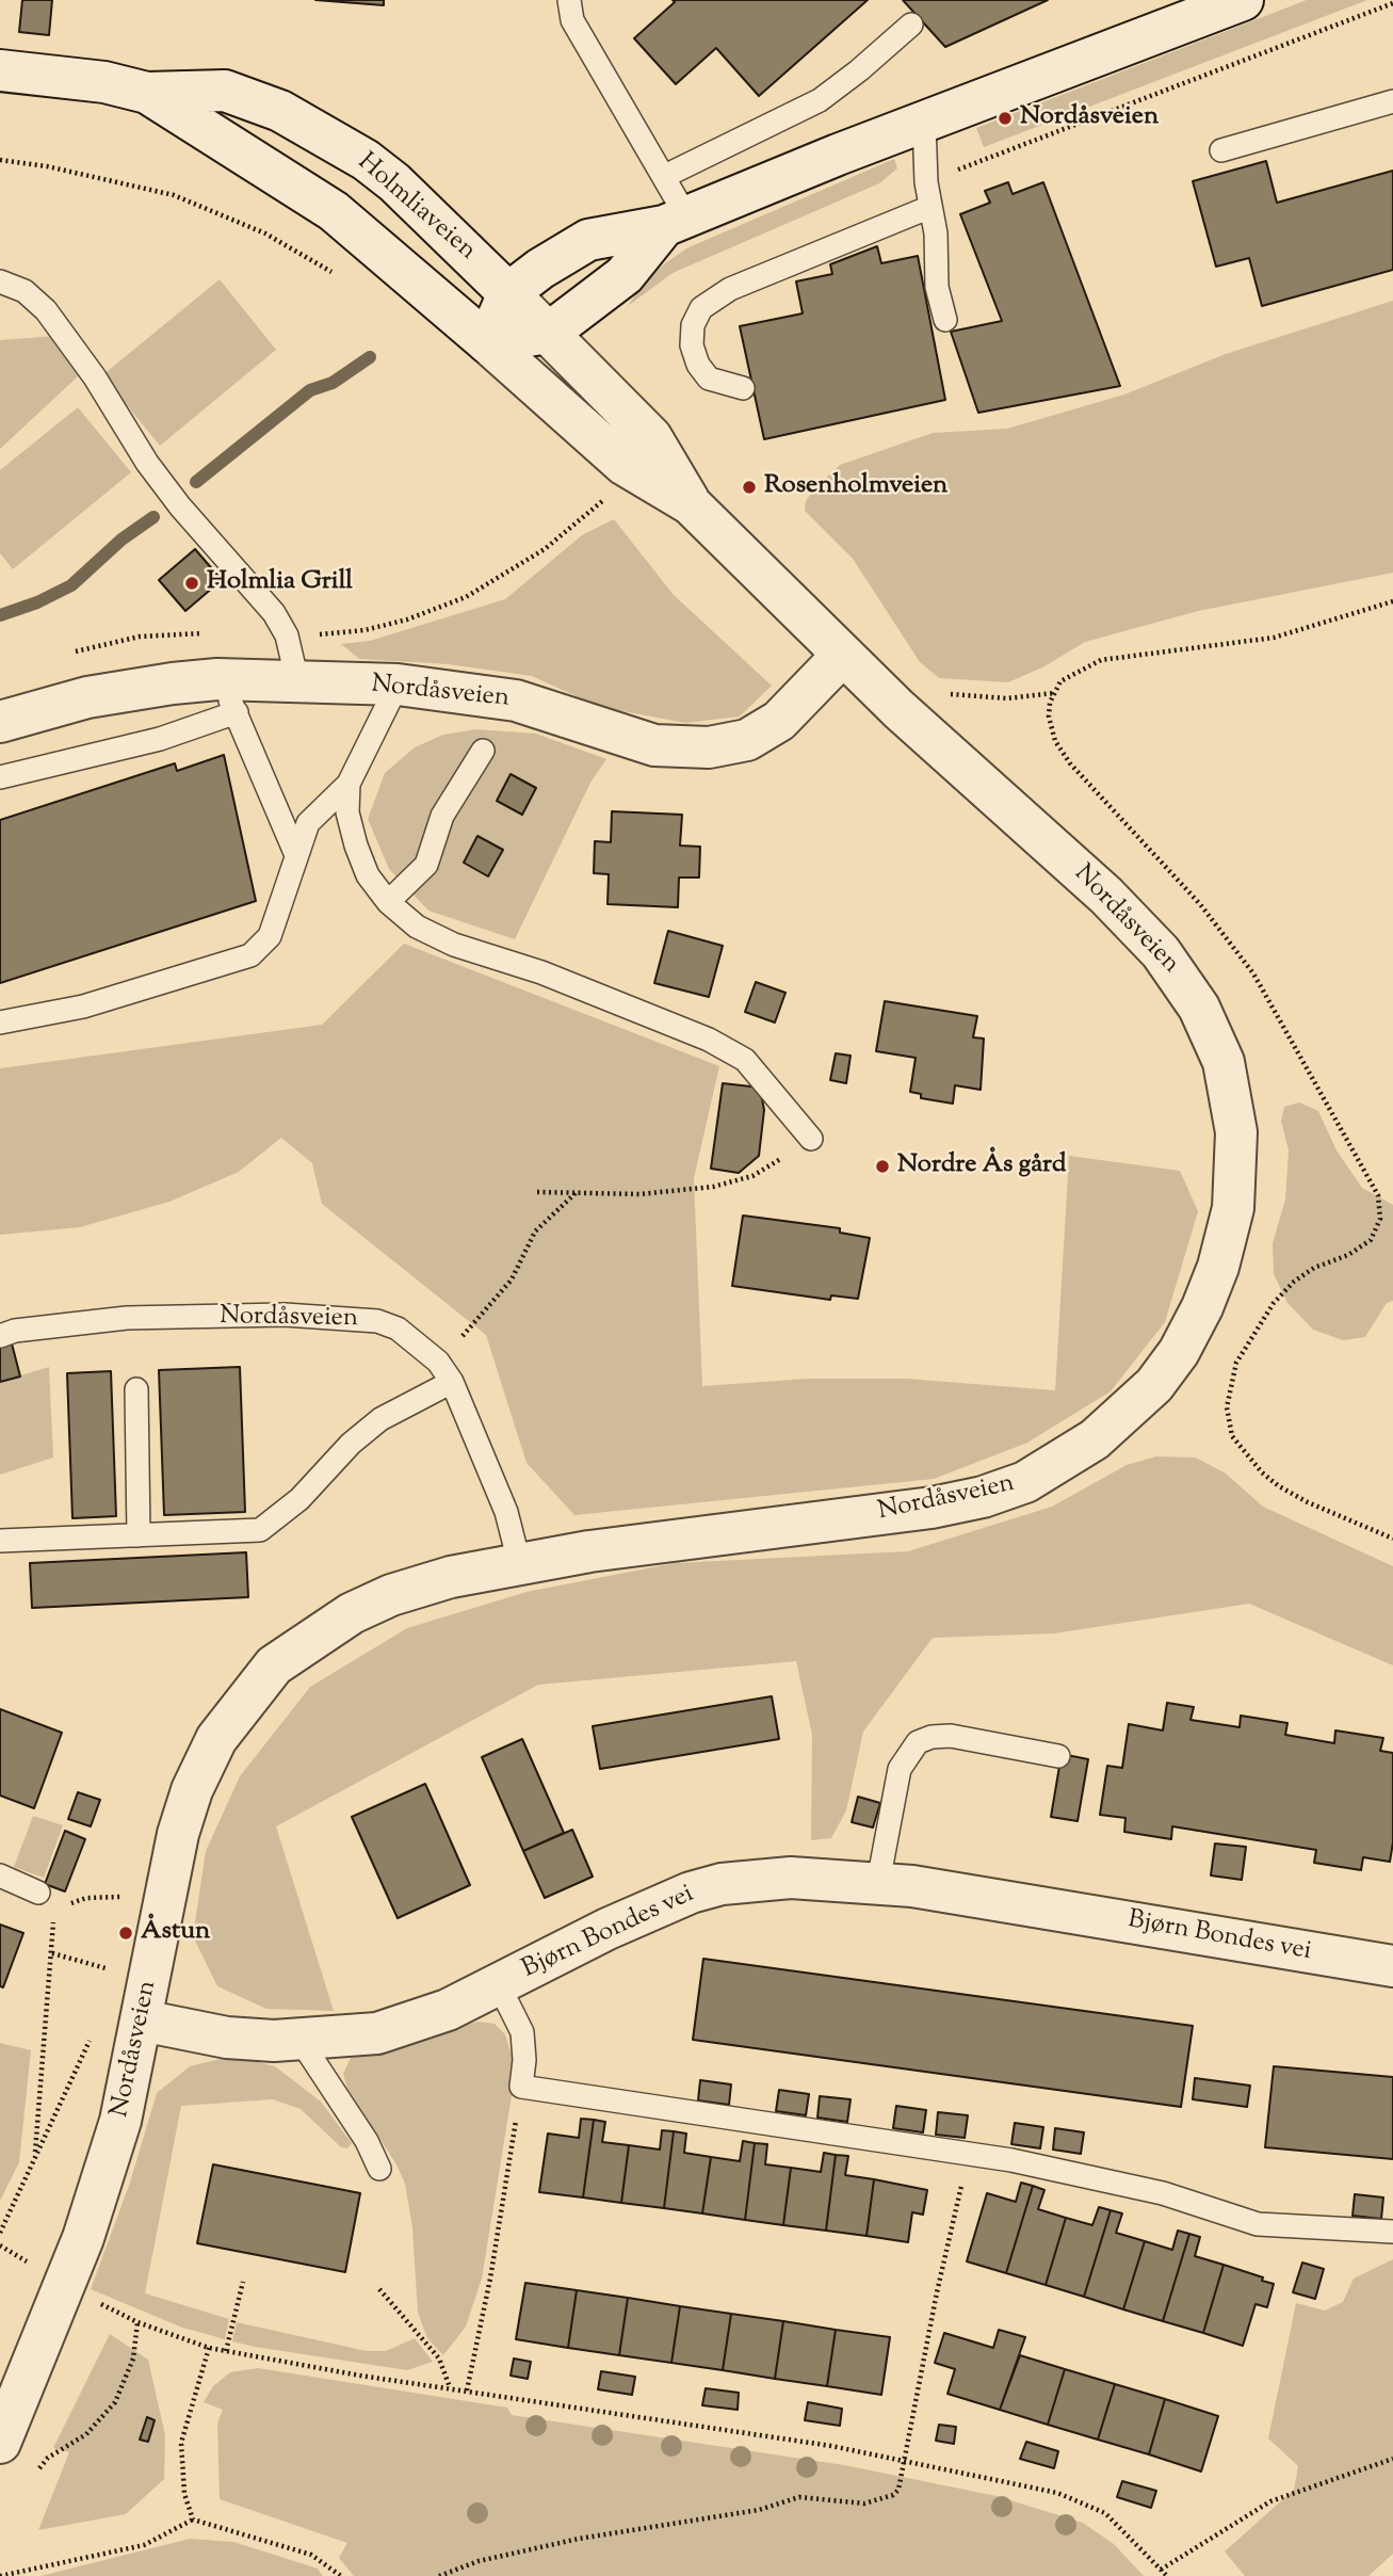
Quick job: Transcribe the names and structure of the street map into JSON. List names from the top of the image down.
{
  "streets": {
    "street": ["Holmliaveien", "Nordåsveien", "Bjørn Bondes vei"]
  },
  "crossings": [
    ["Holmliaveien", "Nordåsveien"],
    ["Nordåsveien", "Bjørn Bondes vei"]
  ],
  "places": [
    "Nordåsveien",
    "Rosenholmveien",
    "Holmlia Grill",
    "Nordre Ås gård",
    "Åstun"
  ]
}
